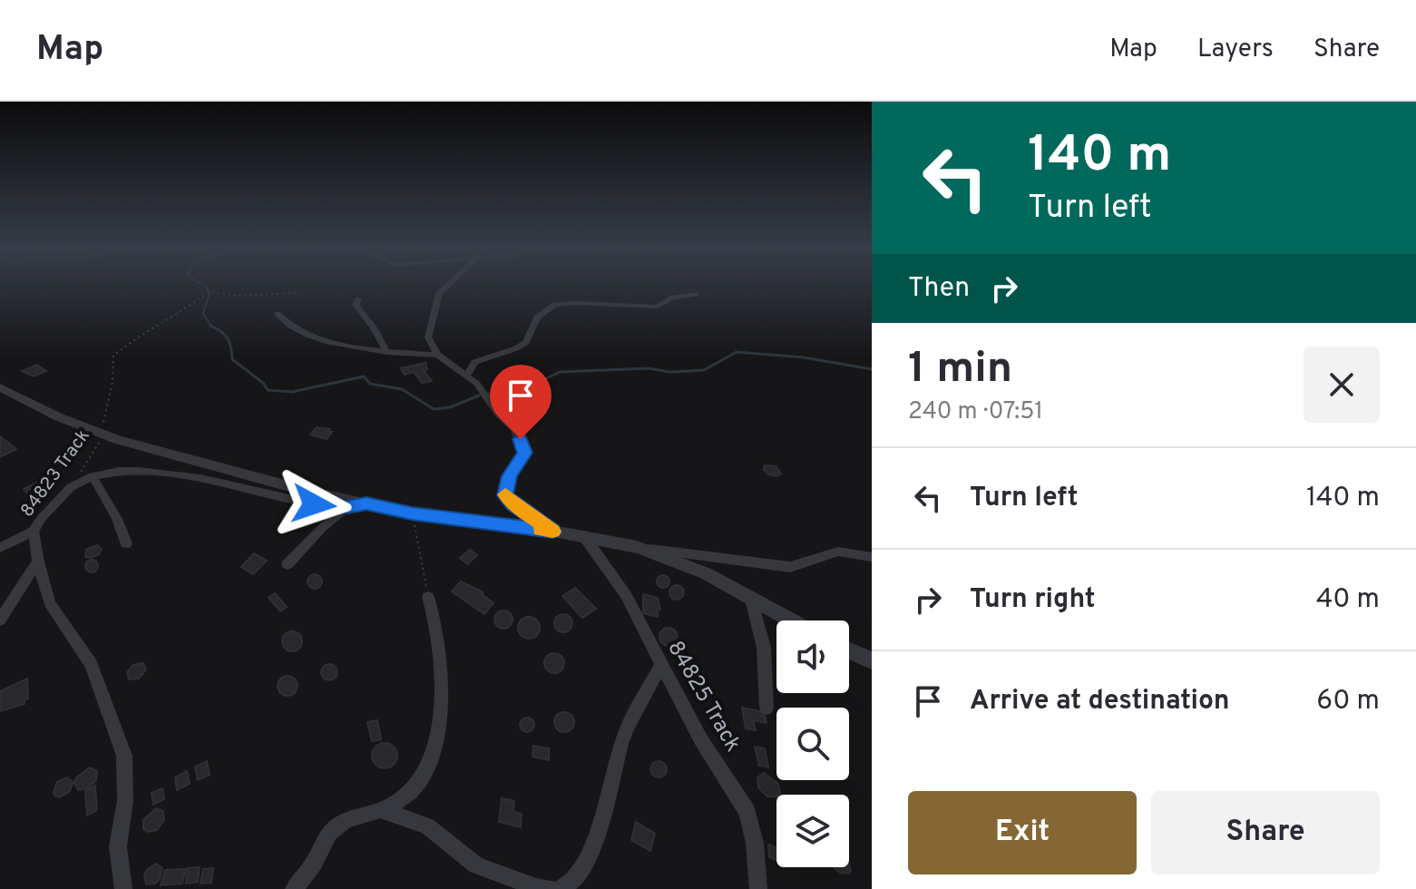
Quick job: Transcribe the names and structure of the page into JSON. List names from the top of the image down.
{
  "streets": {
    "street": ["84823 Track", "84825 Track"]
  },
  "page": {
    "header": "Map",
    "nav": ["Map", "Layers", "Share"],
    "turn": ["140 m", "Turn left"],
    "then": "Then",
    "heading": ["1 min", "240 m · 07:51"],
    "list": [
      {
        "name": "Turn left",
        "value": "140 m"
      },
      {
        "name": "Turn right",
        "value": "40 m"
      },
      {
        "name": "Arrive at destination",
        "value": "60 m"
      }
    ],
    "buttons": ["Exit", "Share"]
  }
}
